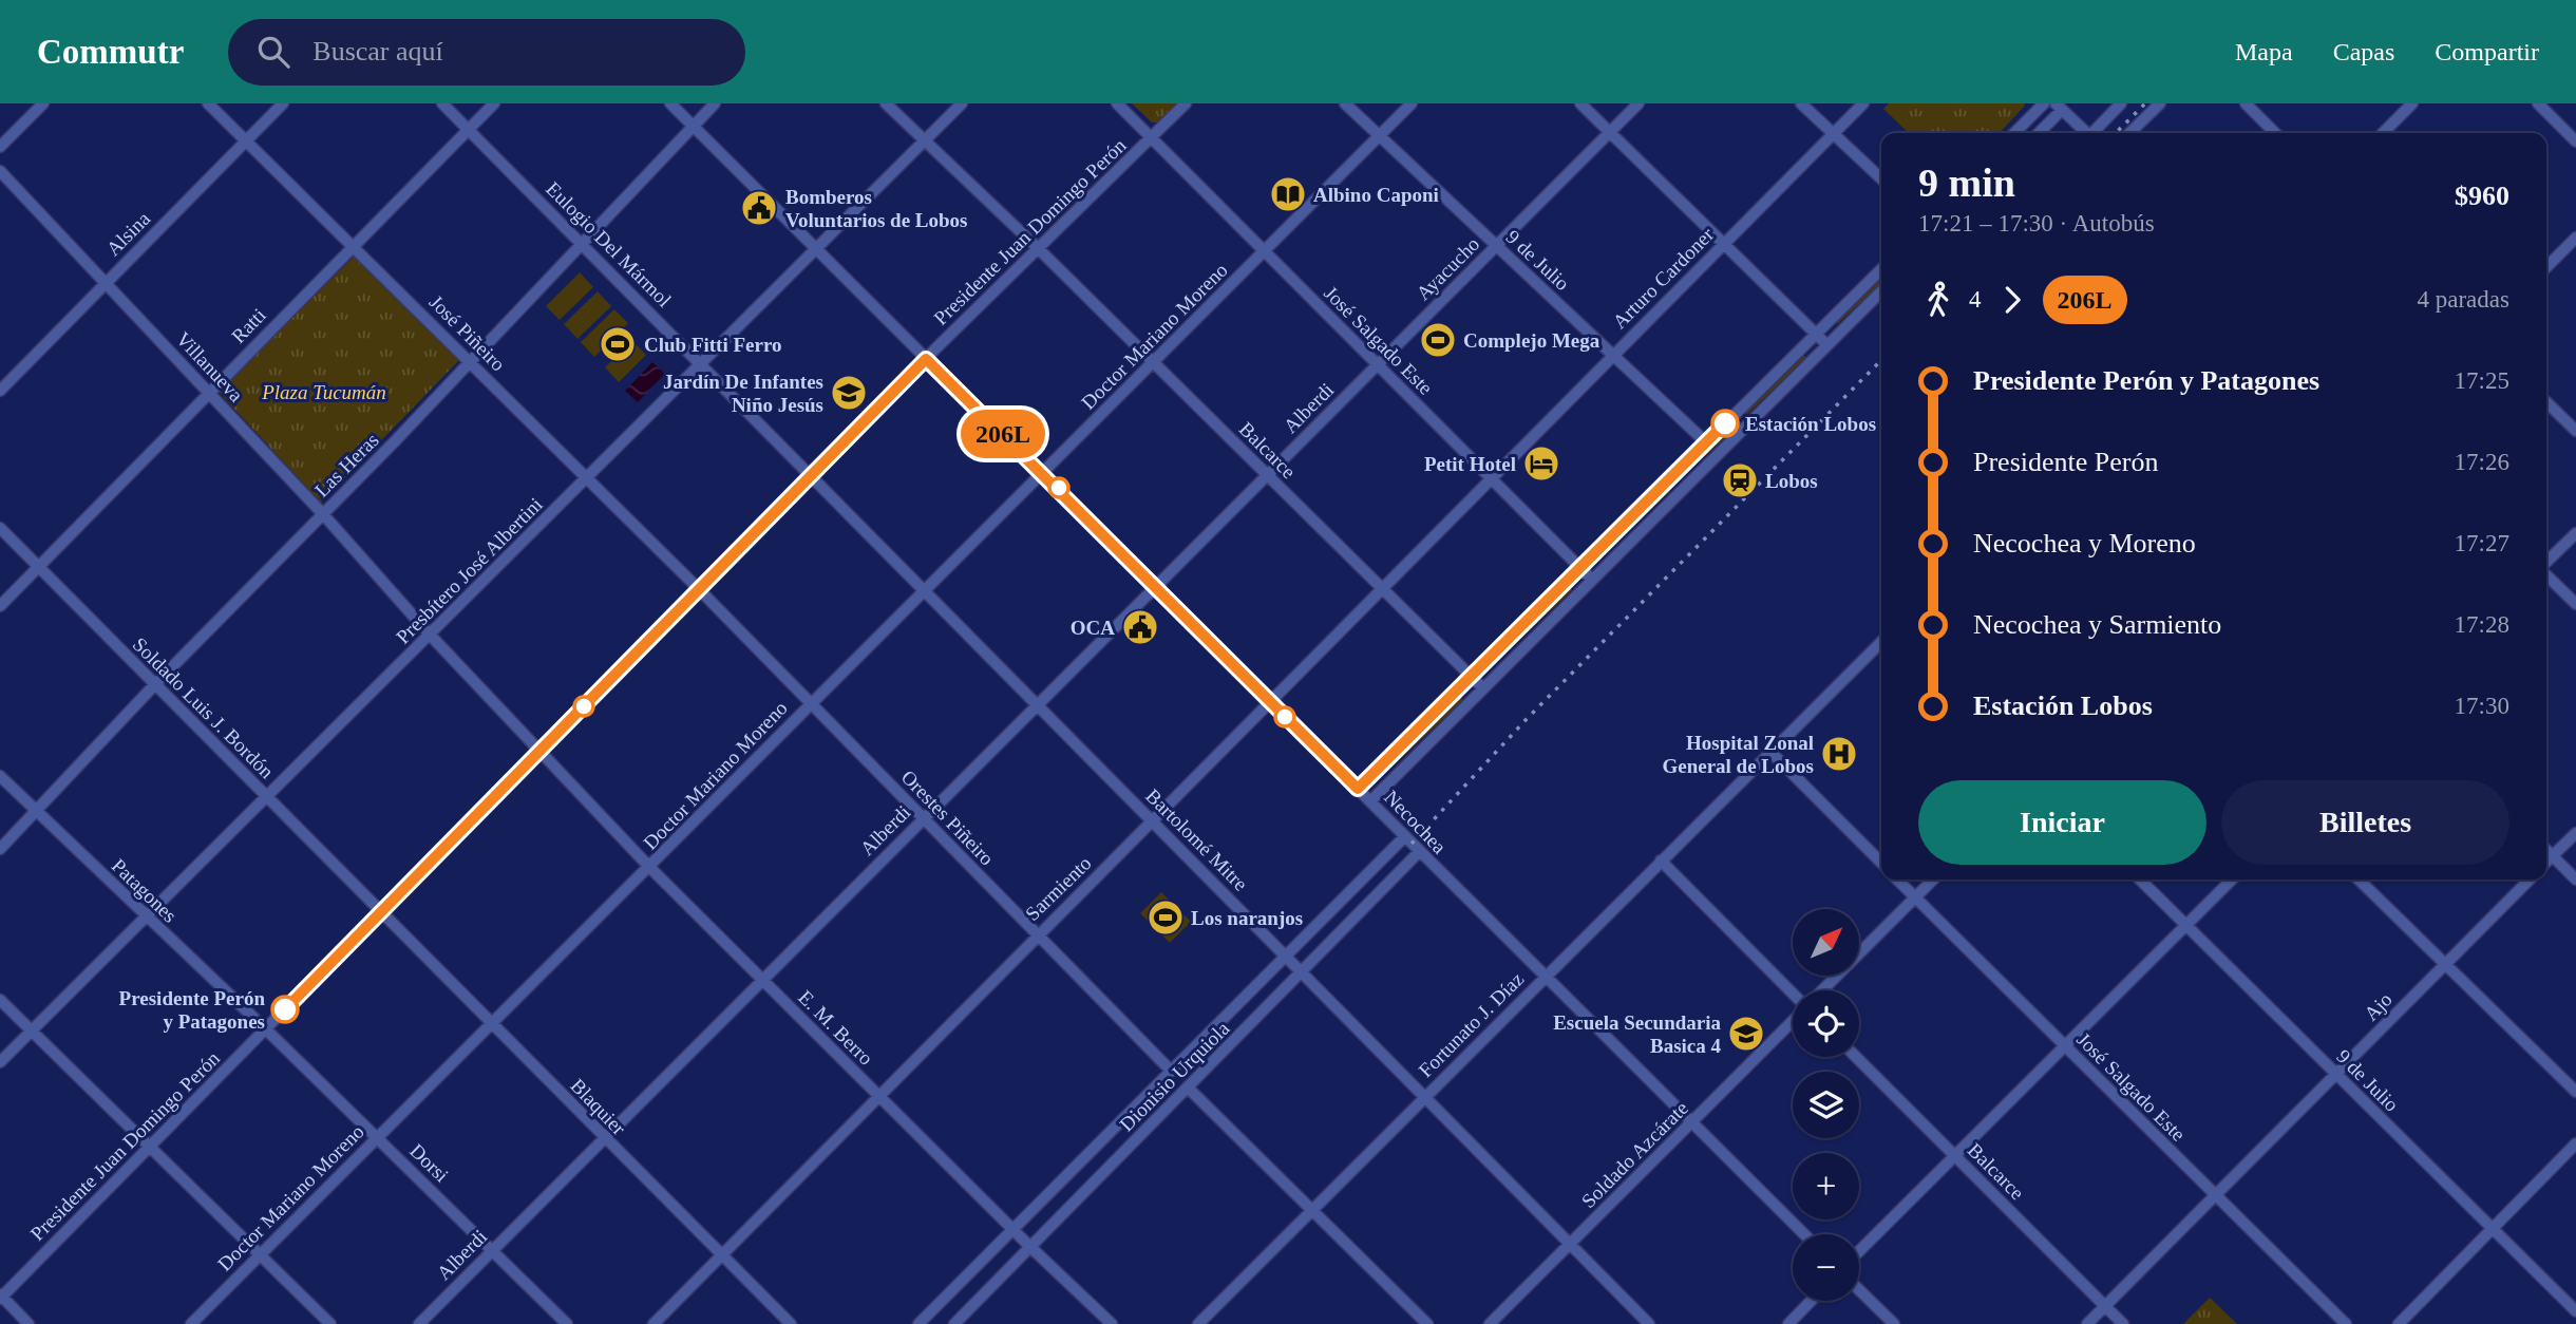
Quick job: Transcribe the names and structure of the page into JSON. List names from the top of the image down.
{
  "streets": {
    "street": [
      "Presidente Juan Domingo Perón",
      "Alsina",
      "Eulogio Del Mármol",
      "9 de Julio",
      "Ayacucho",
      "Arturo Cardoner",
      "Ratti",
      "José Piñeiro",
      "Doctor Mariano Moreno",
      "José Salgado Este",
      "Villanueva",
      "Alberdi",
      "Balcarce",
      "Las Heras",
      "Presbítero José Albertini",
      "Soldado Luis J. Bordón",
      "Orestes Piñeiro",
      "Necochea",
      "Bartolomé Mitre",
      "Sarmiento",
      "Patagones",
      "Ajo",
      "Fortunato J. Díaz",
      "E. M. Berro",
      "Dionisio Urquiola",
      "Blaquier",
      "Soldado Azcárate",
      "Dorsi"
    ]
  },
  "crossings": [
    ["Presidente Juan Domingo Perón", "Eulogio Del Mármol"],
    ["Presidente Juan Domingo Perón", "José Piñeiro"],
    ["Presidente Juan Domingo Perón", "José Salgado Este"],
    ["Presidente Juan Domingo Perón", "Villanueva"],
    ["Presidente Juan Domingo Perón", "Balcarce"],
    ["Presidente Juan Domingo Perón", "Soldado Luis J. Bordón"],
    ["Presidente Juan Domingo Perón", "Orestes Piñeiro"],
    ["Presidente Juan Domingo Perón", "Necochea"],
    ["Presidente Juan Domingo Perón", "Bartolomé Mitre"],
    ["Presidente Juan Domingo Perón", "Patagones"],
    ["Presidente Juan Domingo Perón", "E. M. Berro"],
    ["Presidente Juan Domingo Perón", "Blaquier"],
    ["Presidente Juan Domingo Perón", "Dorsi"],
    ["Alsina", "José Piñeiro"],
    ["Alsina", "Villanueva"],
    ["Eulogio Del Mármol", "Ratti"],
    ["Eulogio Del Mármol", "Las Heras"],
    ["Eulogio Del Mármol", "Presbítero José Albertini"],
    ["Eulogio Del Mármol", "Bartolomé Mitre"],
    ["9 de Julio", "Ayacucho"],
    ["9 de Julio", "Arturo Cardoner"],
    ["9 de Julio", "Doctor Mariano Moreno"],
    ["9 de Julio", "Ajo"],
    ["Ayacucho", "José Salgado Este"],
    ["Ayacucho", "Alberdi"],
    ["Arturo Cardoner", "José Salgado Este"],
    ["Arturo Cardoner", "Sarmiento"],
    ["Ratti", "José Piñeiro"],
    ["Ratti", "Villanueva"],
    ["Ratti", "Soldado Luis J. Bordón"],
    ["José Piñeiro", "Las Heras"],
    ["José Piñeiro", "Presbítero José Albertini"],
    ["José Piñeiro", "Orestes Piñeiro"],
    ["Doctor Mariano Moreno", "José Salgado Este"],
    ["Doctor Mariano Moreno", "Balcarce"],
    ["Doctor Mariano Moreno", "Orestes Piñeiro"],
    ["Doctor Mariano Moreno", "Necochea"],
    ["Doctor Mariano Moreno", "Bartolomé Mitre"],
    ["Doctor Mariano Moreno", "E. M. Berro"],
    ["Doctor Mariano Moreno", "Blaquier"],
    ["Doctor Mariano Moreno", "Dorsi"],
    ["José Salgado Este", "Alberdi"],
    ["José Salgado Este", "Sarmiento"],
    ["José Salgado Este", "Ajo"],
    ["José Salgado Este", "Soldado Azcárate"],
    ["Villanueva", "Las Heras"],
    ["Villanueva", "Presbítero José Albertini"],
    ["Villanueva", "E. M. Berro"],
    ["Alberdi", "Balcarce"],
    ["Alberdi", "Orestes Piñeiro"],
    ["Alberdi", "Necochea"],
    ["Alberdi", "Bartolomé Mitre"],
    ["Alberdi", "E. M. Berro"],
    ["Alberdi", "Blaquier"],
    ["Alberdi", "Dorsi"],
    ["Balcarce", "Presbítero José Albertini"],
    ["Balcarce", "Sarmiento"],
    ["Balcarce", "Ajo"],
    ["Las Heras", "Soldado Luis J. Bordón"],
    ["Las Heras", "Necochea"],
    ["Las Heras", "Patagones"],
    ["Presbítero José Albertini", "Soldado Luis J. Bordón"],
    ["Presbítero José Albertini", "Necochea"],
    ["Presbítero José Albertini", "Patagones"],
    ["Soldado Luis J. Bordón", "Blaquier"],
    ["Orestes Piñeiro", "Sarmiento"],
    ["Orestes Piñeiro", "Dionisio Urquiola"],
    ["Necochea", "Sarmiento"],
    ["Necochea", "Fortunato J. Díaz"],
    ["Necochea", "Dionisio Urquiola"],
    ["Necochea", "Soldado Azcárate"],
    ["Bartolomé Mitre", "Sarmiento"],
    ["Bartolomé Mitre", "Fortunato J. Díaz"],
    ["Bartolomé Mitre", "Dionisio Urquiola"],
    ["Bartolomé Mitre", "Soldado Azcárate"],
    ["Sarmiento", "E. M. Berro"],
    ["Sarmiento", "Blaquier"],
    ["Patagones", "Dorsi"],
    ["E. M. Berro", "Dionisio Urquiola"]
  ],
  "parks": ["Plaza Tucumán"],
  "places": {
    "library": ["Albino Caponi"],
    "public building": ["Bomberos Voluntarios de Lobos", "OCA"],
    "sports": ["Complejo Mega", "Club Fitti Ferro", "Los naranjos"],
    "school or university": ["Jardín De Infantes Niño Jesús", "Escuela Secundaria Basica 4"],
    "other": ["Estación Lobos", "Presidente Perón y Patagones"],
    "hotel": ["Petit Hotel"],
    "station": ["Lobos"],
    "hospital": ["Hospital Zonal General de Lobos"]
  },
  "lines": ["bus line 206L"],
  "north": "top right",
  "page": {
    "header": "Commutr",
    "search": "Buscar aquí",
    "nav": ["Mapa", "Capas", "Compartir"],
    "on_map": "206L",
    "heading": ["9 min", "17:21 – 17:30 · Autobús", "$960"],
    "legs": ["4", "206L", "4 paradas"],
    "list": [
      {
        "name": "Presidente Perón y Patagones",
        "value": "17:25"
      },
      {
        "name": "Presidente Perón",
        "value": "17:26"
      },
      {
        "name": "Necochea y Moreno",
        "value": "17:27"
      },
      {
        "name": "Necochea y Sarmiento",
        "value": "17:28"
      },
      {
        "name": "Estación Lobos",
        "value": "17:30"
      }
    ],
    "buttons": ["Iniciar", "Billetes"],
    "map_buttons": ["+", "−"]
  }
}
